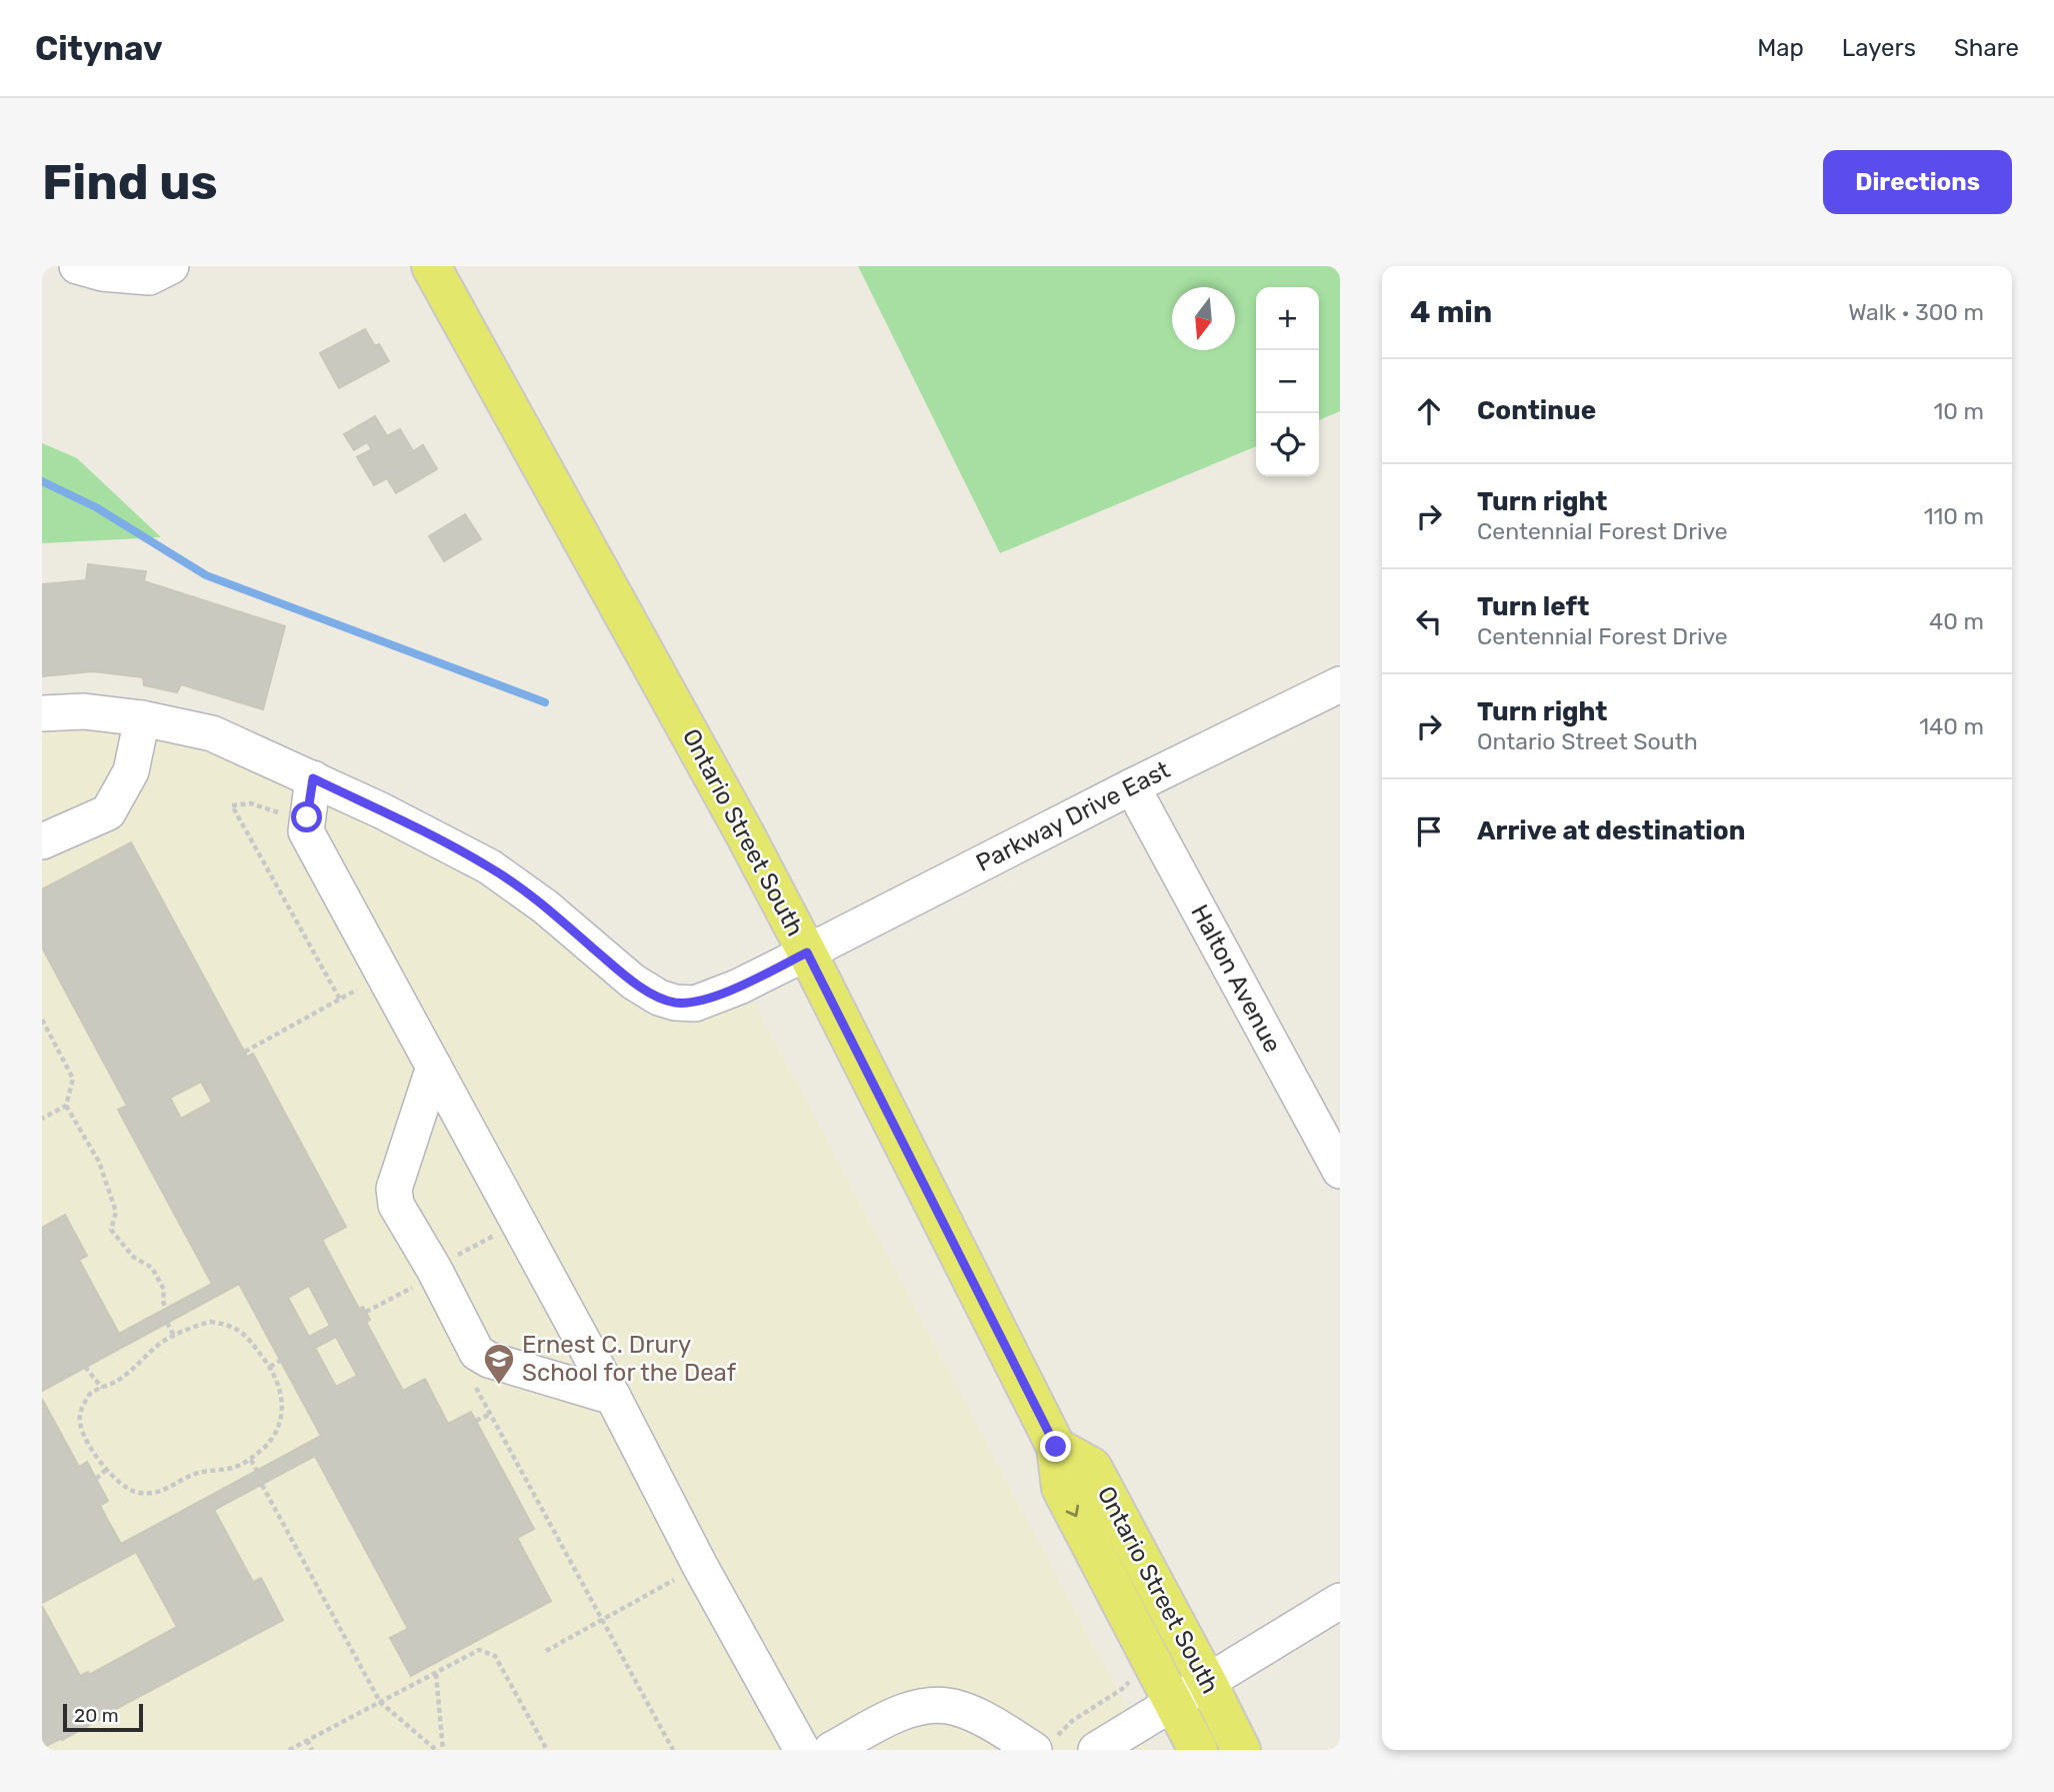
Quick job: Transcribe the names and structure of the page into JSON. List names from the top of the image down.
{
  "streets": {
    "main road": ["Ontario Street South"],
    "street": ["Parkway Drive East", "Halton Avenue"]
  },
  "crossings": [
    ["Parkway Drive East", "Ontario Street South"],
    ["Parkway Drive East", "Halton Avenue"]
  ],
  "places": {
    "school or university": ["Ernest C. Drury School for the Deaf"]
  },
  "scale_bar": "20 m",
  "north": "bottom",
  "page": {
    "header": "Citynav",
    "nav": ["Map", "Layers", "Share"],
    "buttons": "Directions",
    "title": "Find us",
    "heading": ["4 min", "Walk · 300 m"],
    "map_buttons": ["+", "−"],
    "list": [
      ["Continue", "10 m"],
      ["Turn right", "Centennial Forest Drive", "110 m"],
      ["Turn left", "Centennial Forest Drive", "40 m"],
      ["Turn right", "Ontario Street South", "140 m"],
      "Arrive at destination"
    ],
    "scale": "20 m"
  }
}
